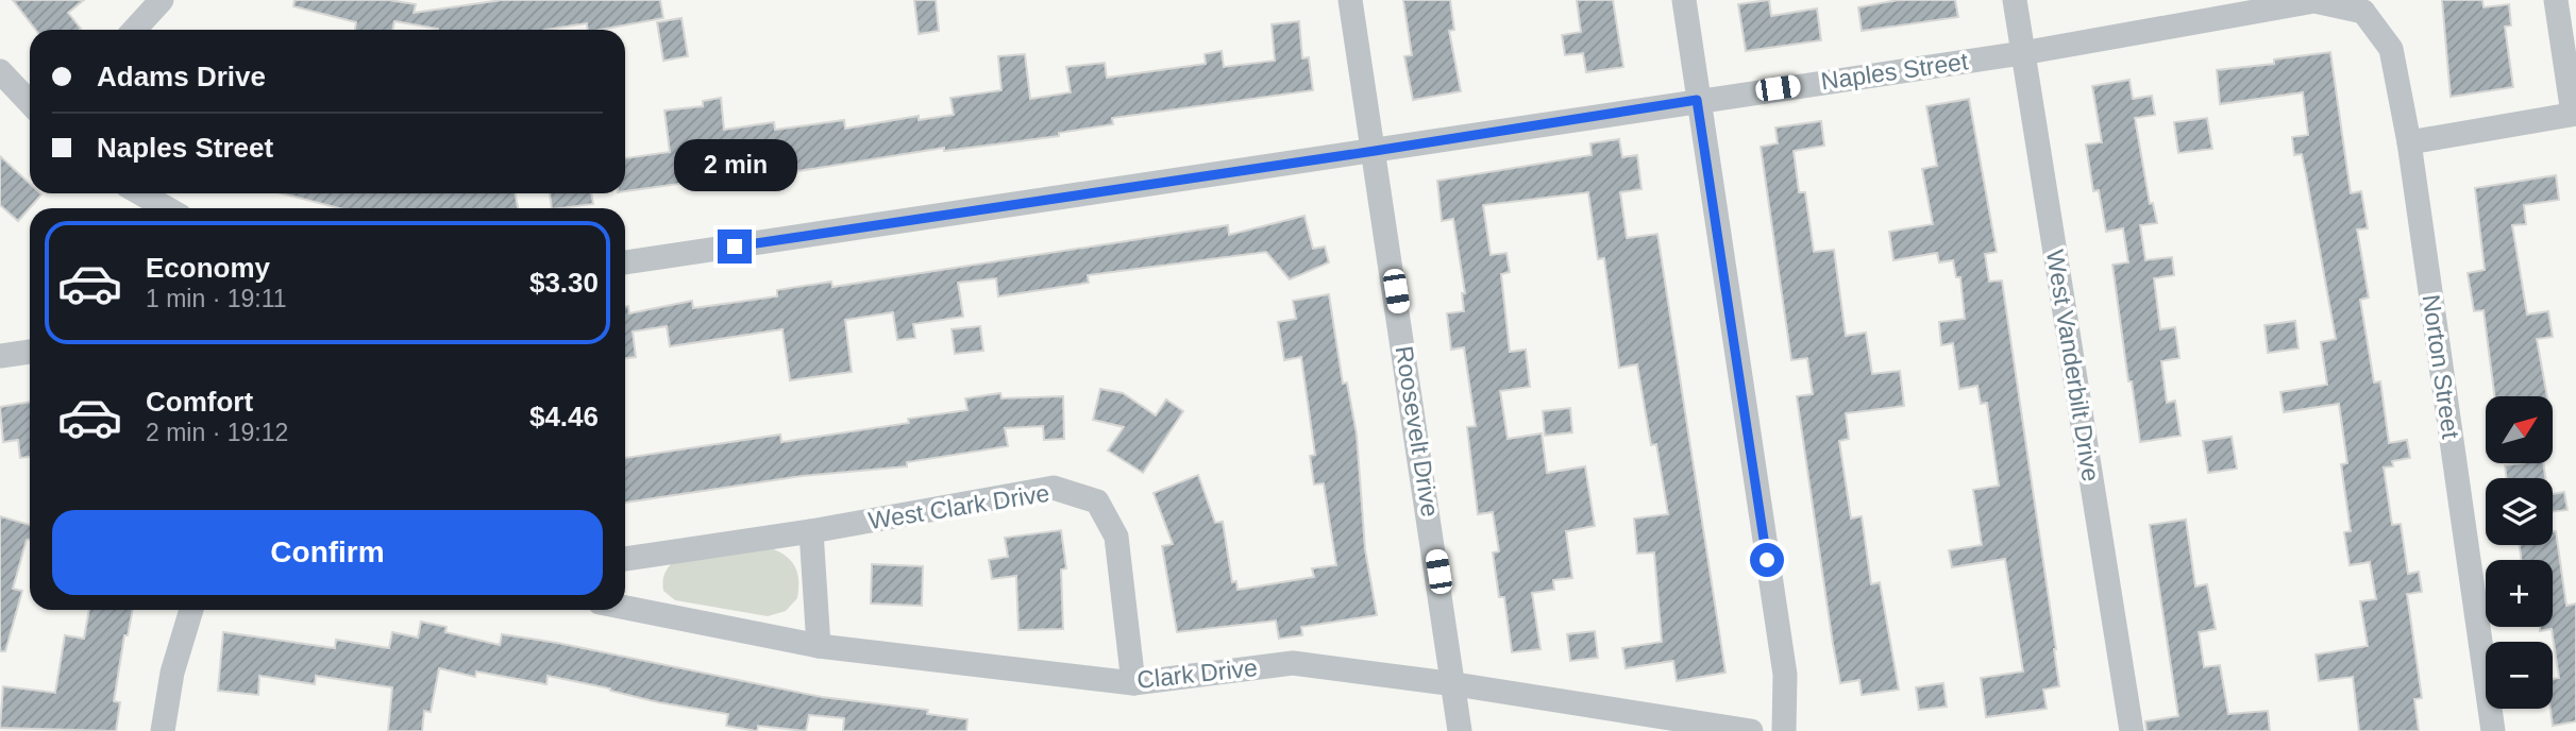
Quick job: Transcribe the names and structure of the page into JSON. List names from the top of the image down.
{
  "streets": {
    "street": [
      "Naples Street",
      "West Vanderbilt Drive",
      "Norton Street",
      "Roosevelt Drive",
      "West Clark Drive",
      "Clark Drive"
    ]
  },
  "crossings": [
    ["Naples Street", "West Vanderbilt Drive"],
    ["Naples Street", "Norton Street"],
    ["Naples Street", "Roosevelt Drive"],
    ["Roosevelt Drive", "Clark Drive"],
    ["West Clark Drive", "Clark Drive"]
  ],
  "north": "top right",
  "page": {
    "banner": ["Adams Drive", "Naples Street"],
    "bubble": "2 min",
    "list": [
      {
        "name": "Economy",
        "note": "1 min · 19:11",
        "value": "$3.30"
      },
      {
        "name": "Comfort",
        "note": "2 min · 19:12",
        "value": "$4.46"
      }
    ],
    "map_buttons": ["+", "−"],
    "buttons": "Confirm"
  }
}
